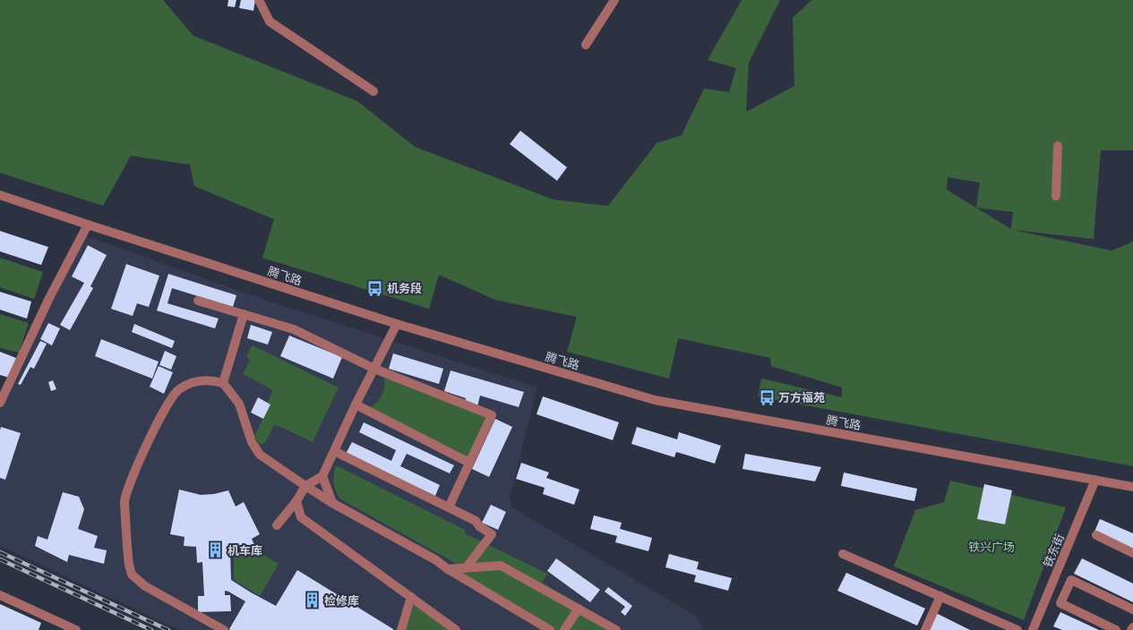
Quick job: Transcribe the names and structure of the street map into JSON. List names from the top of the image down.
{
  "streets": {
    "street": ["腾飞路", "铁东街"]
  },
  "crossings": [
    ["腾飞路", "铁东街"]
  ],
  "parks": ["铁兴广场"],
  "places": {
    "bus stop": ["机务段", "万方福苑"],
    "building": ["机车库", "检修库"]
  }
}
